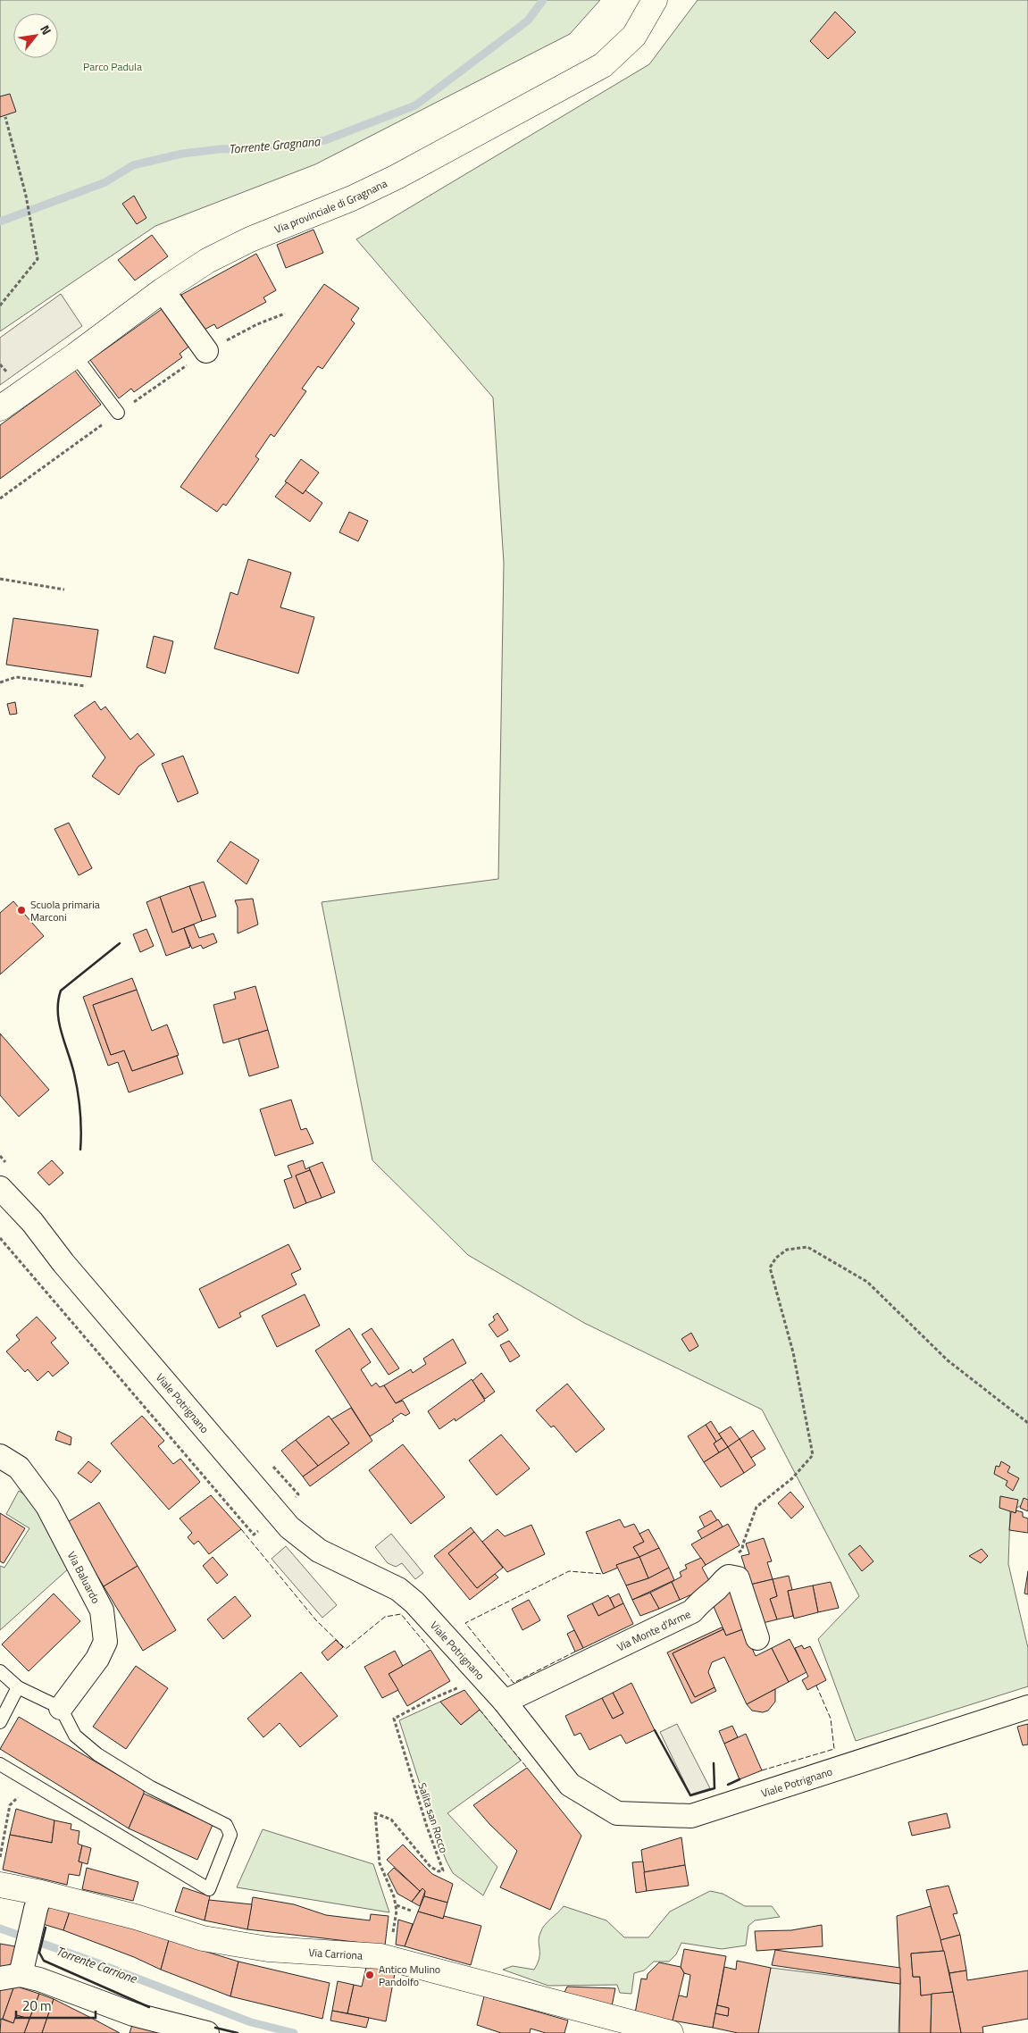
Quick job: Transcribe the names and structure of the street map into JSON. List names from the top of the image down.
{
  "streets": {
    "main road": ["Via provinciale di Gragnana", "Via Carriona"],
    "street": ["Viale Potrignano", "Via Baluardo", "Via Monte d'Arme"],
    "path": ["Salita san Rocco"]
  },
  "crossings": [
    ["Viale Potrignano", "Via Monte d'Arme"],
    ["Salita san Rocco", "Via Carriona"]
  ],
  "water": ["Torrente Gragnana", "Torrente Carrione"],
  "parks": ["Parco Padula"],
  "places": ["Scuola primaria Marconi", "Antico Mulino Pandolfo"],
  "scale_bar": "20 m",
  "north": "top right"
}
